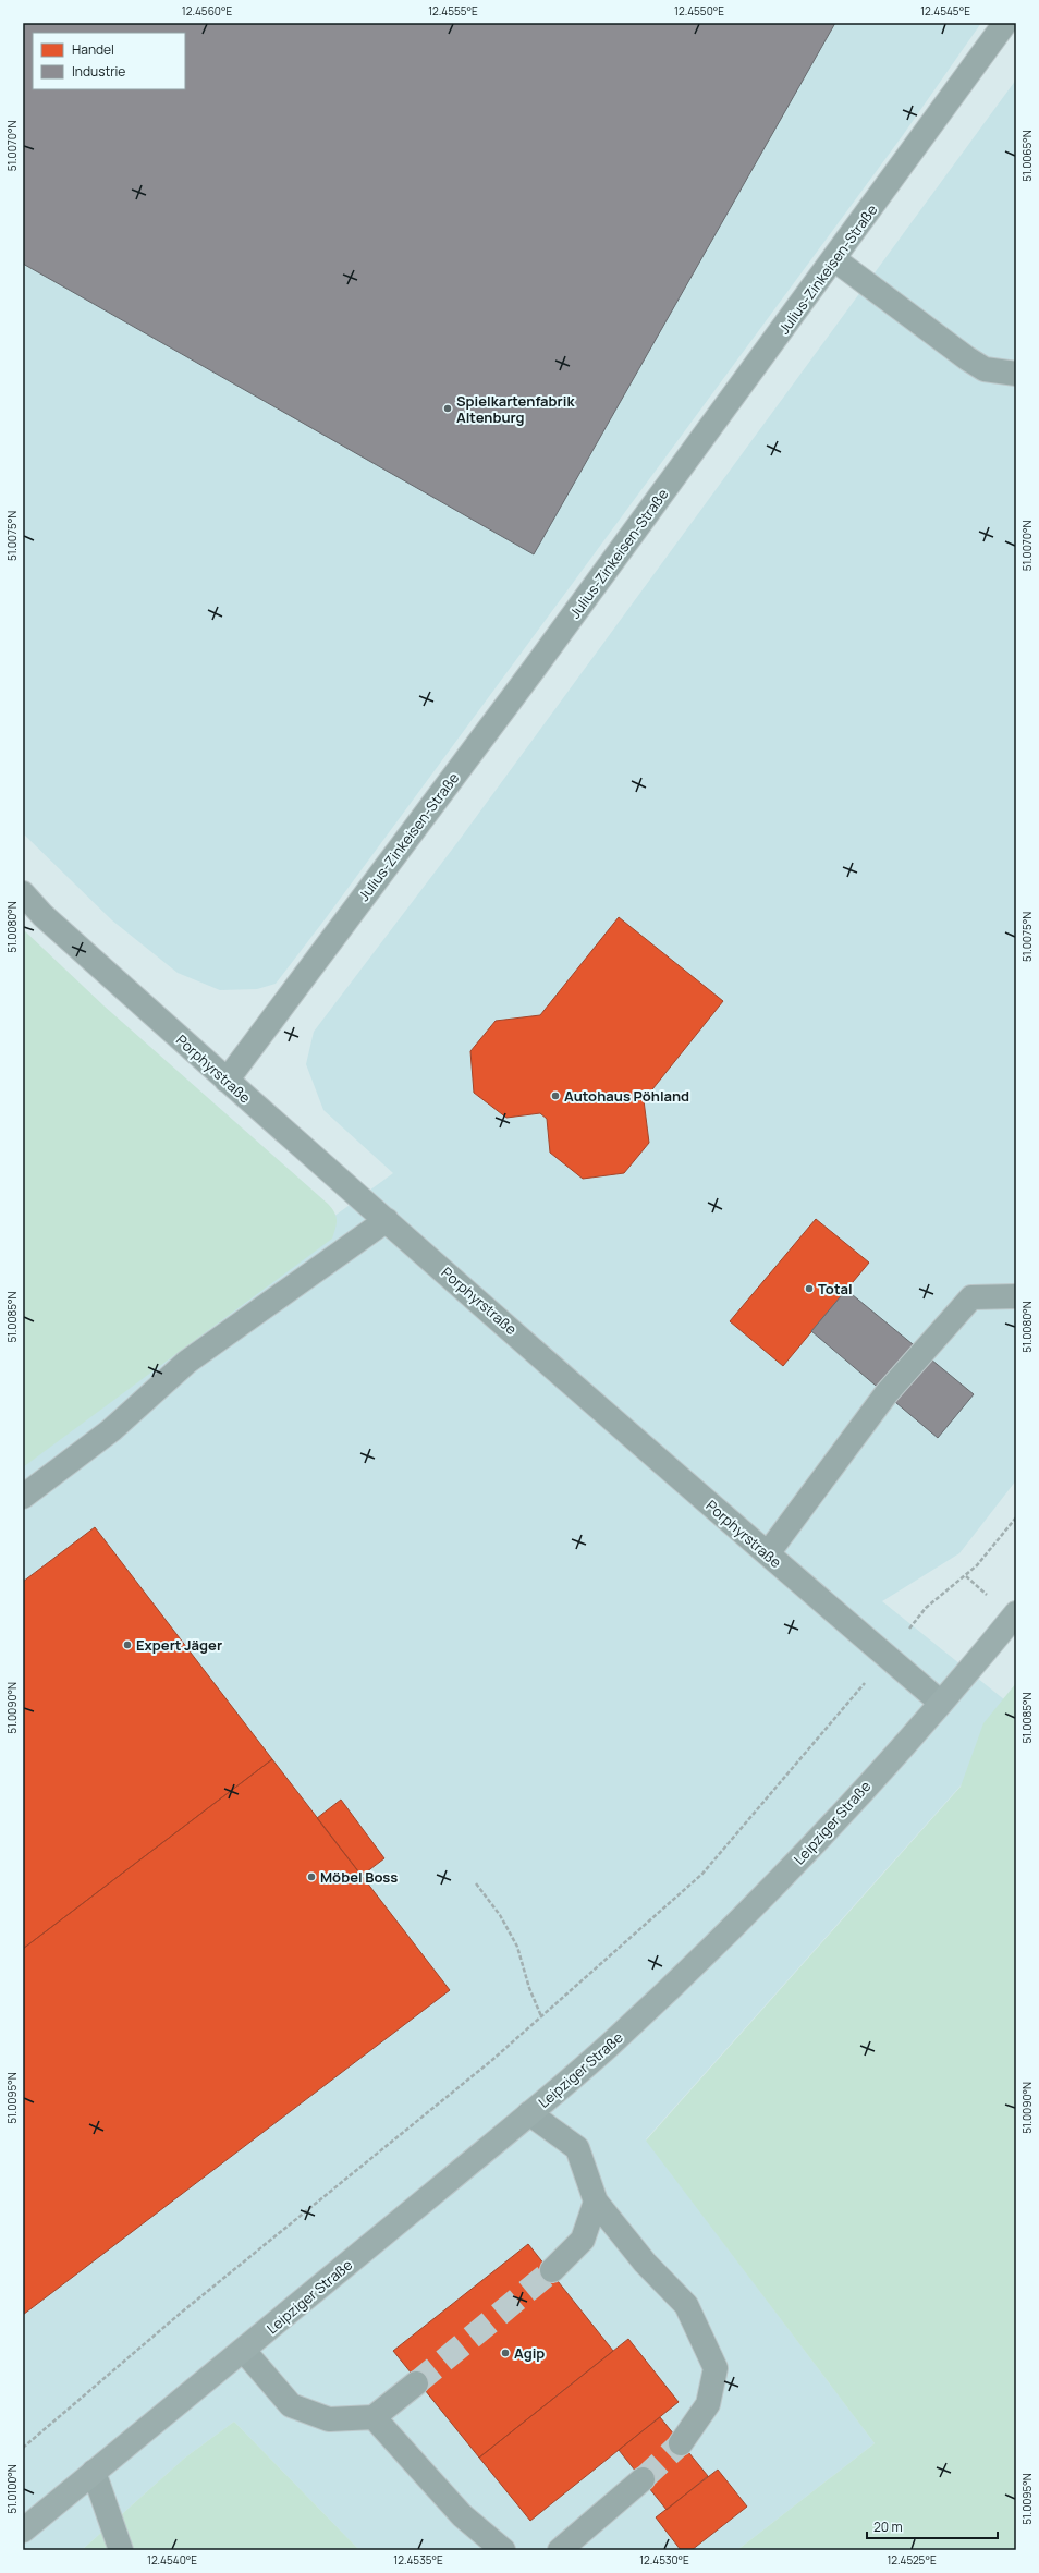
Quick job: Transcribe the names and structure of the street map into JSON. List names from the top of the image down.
{
  "streets": {
    "main road": ["Leipziger Straße"],
    "street": ["Julius-Zinkeisen-Straße", "Porphyrstraße"]
  },
  "crossings": [
    ["Julius-Zinkeisen-Straße", "Porphyrstraße"],
    ["Porphyrstraße", "Leipziger Straße"]
  ],
  "places": [
    "Spielkartenfabrik Altenburg",
    "Autohaus Pöhland",
    "Total",
    "Expert Jäger",
    "Möbel Boss",
    "Agip"
  ],
  "legend": ["Handel", "Industrie"],
  "scale_bar": "20 m",
  "coordinates": [
    "12.4560°E",
    "12.4555°E",
    "12.4550°E",
    "12.4545°E",
    "51.0070°N",
    "51.0065°N",
    "51.0075°N",
    "51.0080°N",
    "51.0085°N",
    "51.0090°N",
    "51.0095°N",
    "51.0100°N",
    "12.4540°E",
    "12.4535°E",
    "12.4530°E",
    "12.4525°E"
  ]
}
